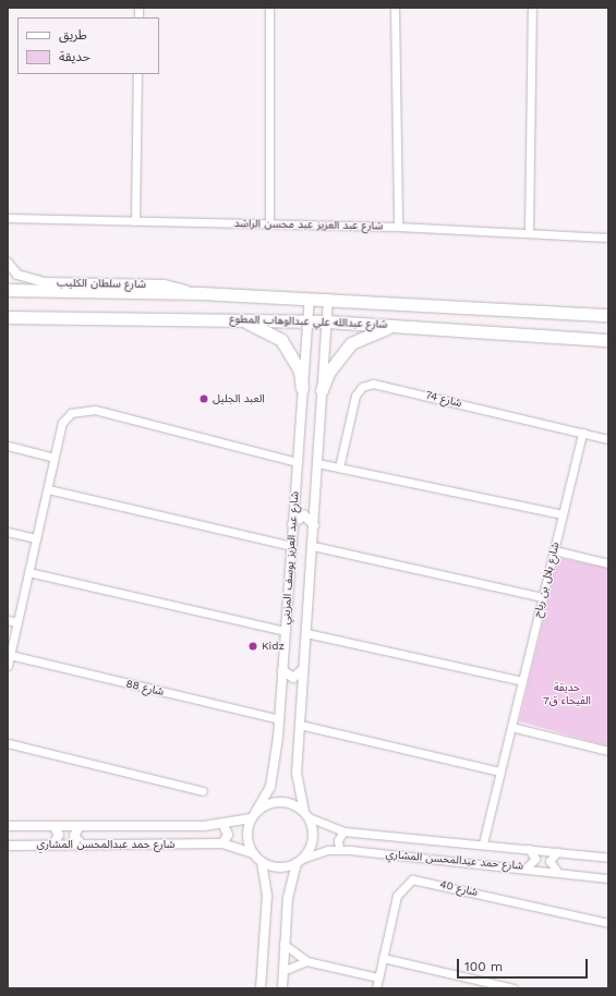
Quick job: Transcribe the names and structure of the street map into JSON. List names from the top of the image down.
{
  "streets": {
    "main road": ["شارع عبدالله علي عبدالوهاب المطوع"],
    "street": [
      "شارع عبد العزيز عبد محسن الراشد",
      "شارع سلطان الكليب",
      "شارع 74",
      "شارع عبد العزيز يوسف المزيني",
      "شارع بلال بن رباح",
      "شارع 88",
      "شارع حمد عبدالمحسن المشاري",
      "شارع 40"
    ]
  },
  "crossings": [
    ["شارع سلطان الكليب", "شارع عبدالله علي عبدالوهاب المطوع"],
    ["شارع عبدالله علي عبدالوهاب المطوع", "شارع عبد العزيز يوسف المزيني"],
    ["شارع 74", "شارع بلال بن رباح"],
    ["شارع عبد العزيز يوسف المزيني", "شارع 88"],
    ["شارع عبد العزيز يوسف المزيني", "شارع حمد عبدالمحسن المشاري"],
    ["شارع بلال بن رباح", "شارع حمد عبدالمحسن المشاري"]
  ],
  "parks": ["حديقة الفيحاء ق7"],
  "places": ["العبد الجليل", "Kidz"],
  "legend": ["طريق", "حديقة"],
  "scale_bar": "100 m"
}
